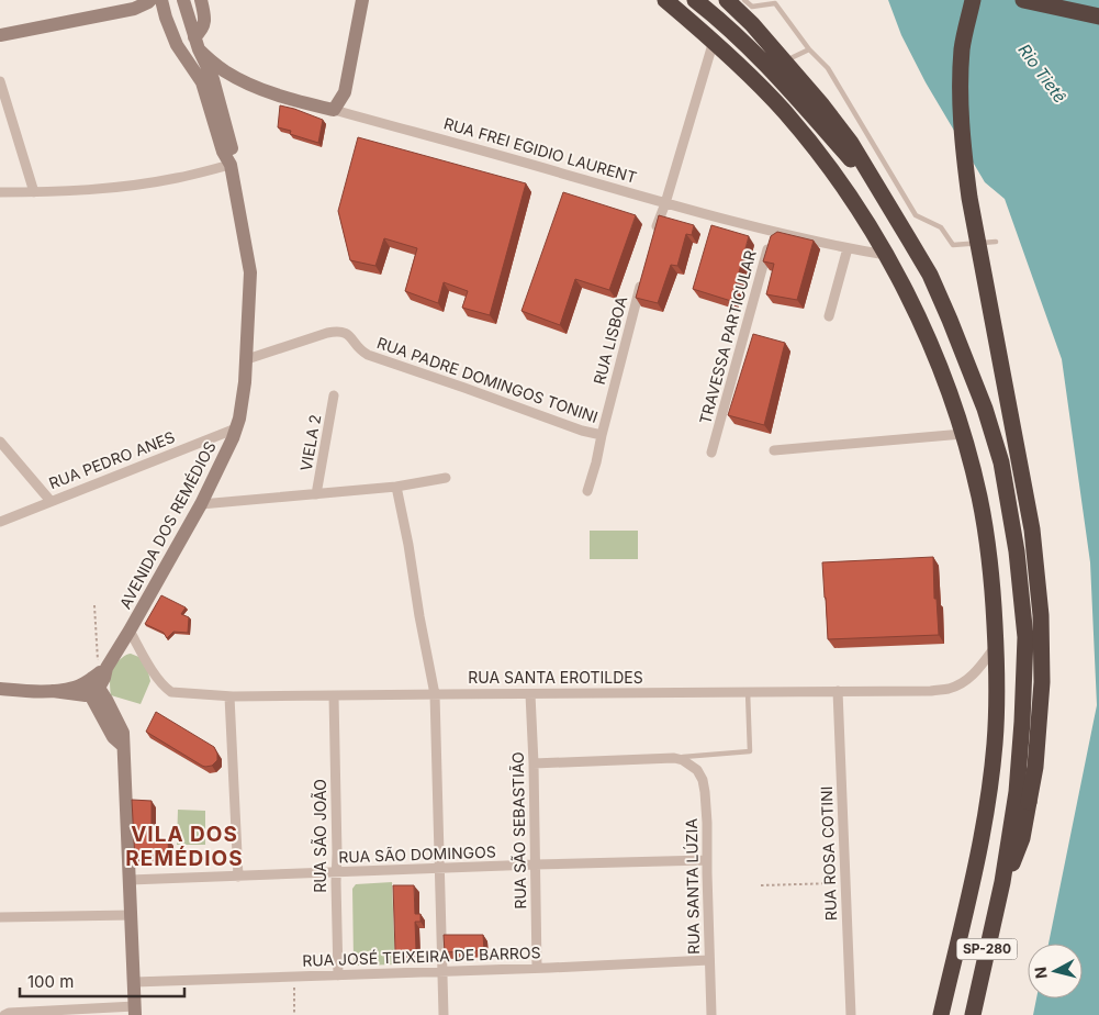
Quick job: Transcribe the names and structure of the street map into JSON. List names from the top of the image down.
{
  "streets": {
    "highway": ["SP-280"],
    "main road": ["RUA FREI EGIDIO LAURENT", "AVENIDA DOS REMÉDIOS"],
    "street": [
      "TRAVESSA PARTICULAR",
      "RUA LISBOA",
      "RUA PADRE DOMINGOS TONINI",
      "VIELA 2",
      "RUA PEDRO ANES",
      "RUA SANTA EROTILDES",
      "RUA SÃO SEBASTIÃO",
      "RUA SÃO JOÃO",
      "RUA ROSA COTINI",
      "RUA SÃO DOMINGOS",
      "RUA SANTA LÚZIA",
      "RUA JOSÉ TEIXEIRA DE BARROS"
    ]
  },
  "crossings": [
    ["RUA FREI EGIDIO LAURENT", "TRAVESSA PARTICULAR"],
    ["RUA FREI EGIDIO LAURENT", "AVENIDA DOS REMÉDIOS"],
    ["RUA LISBOA", "RUA PADRE DOMINGOS TONINI"],
    ["RUA PADRE DOMINGOS TONINI", "AVENIDA DOS REMÉDIOS"],
    ["RUA PEDRO ANES", "AVENIDA DOS REMÉDIOS"],
    ["AVENIDA DOS REMÉDIOS", "RUA SANTA EROTILDES"],
    ["RUA SANTA EROTILDES", "RUA SÃO SEBASTIÃO"],
    ["RUA SANTA EROTILDES", "RUA SÃO JOÃO"],
    ["RUA SANTA EROTILDES", "RUA ROSA COTINI"],
    ["RUA SÃO SEBASTIÃO", "RUA SÃO DOMINGOS"],
    ["RUA SÃO SEBASTIÃO", "RUA JOSÉ TEIXEIRA DE BARROS"],
    ["RUA SÃO JOÃO", "RUA SÃO DOMINGOS"],
    ["RUA SÃO JOÃO", "RUA JOSÉ TEIXEIRA DE BARROS"],
    ["RUA SÃO DOMINGOS", "RUA SANTA LÚZIA"],
    ["RUA SANTA LÚZIA", "RUA JOSÉ TEIXEIRA DE BARROS"]
  ],
  "districts": ["VILA DOS REMÉDIOS"],
  "water": ["Rio Tietê"],
  "scale_bar": "100 m",
  "north": "left"
}
